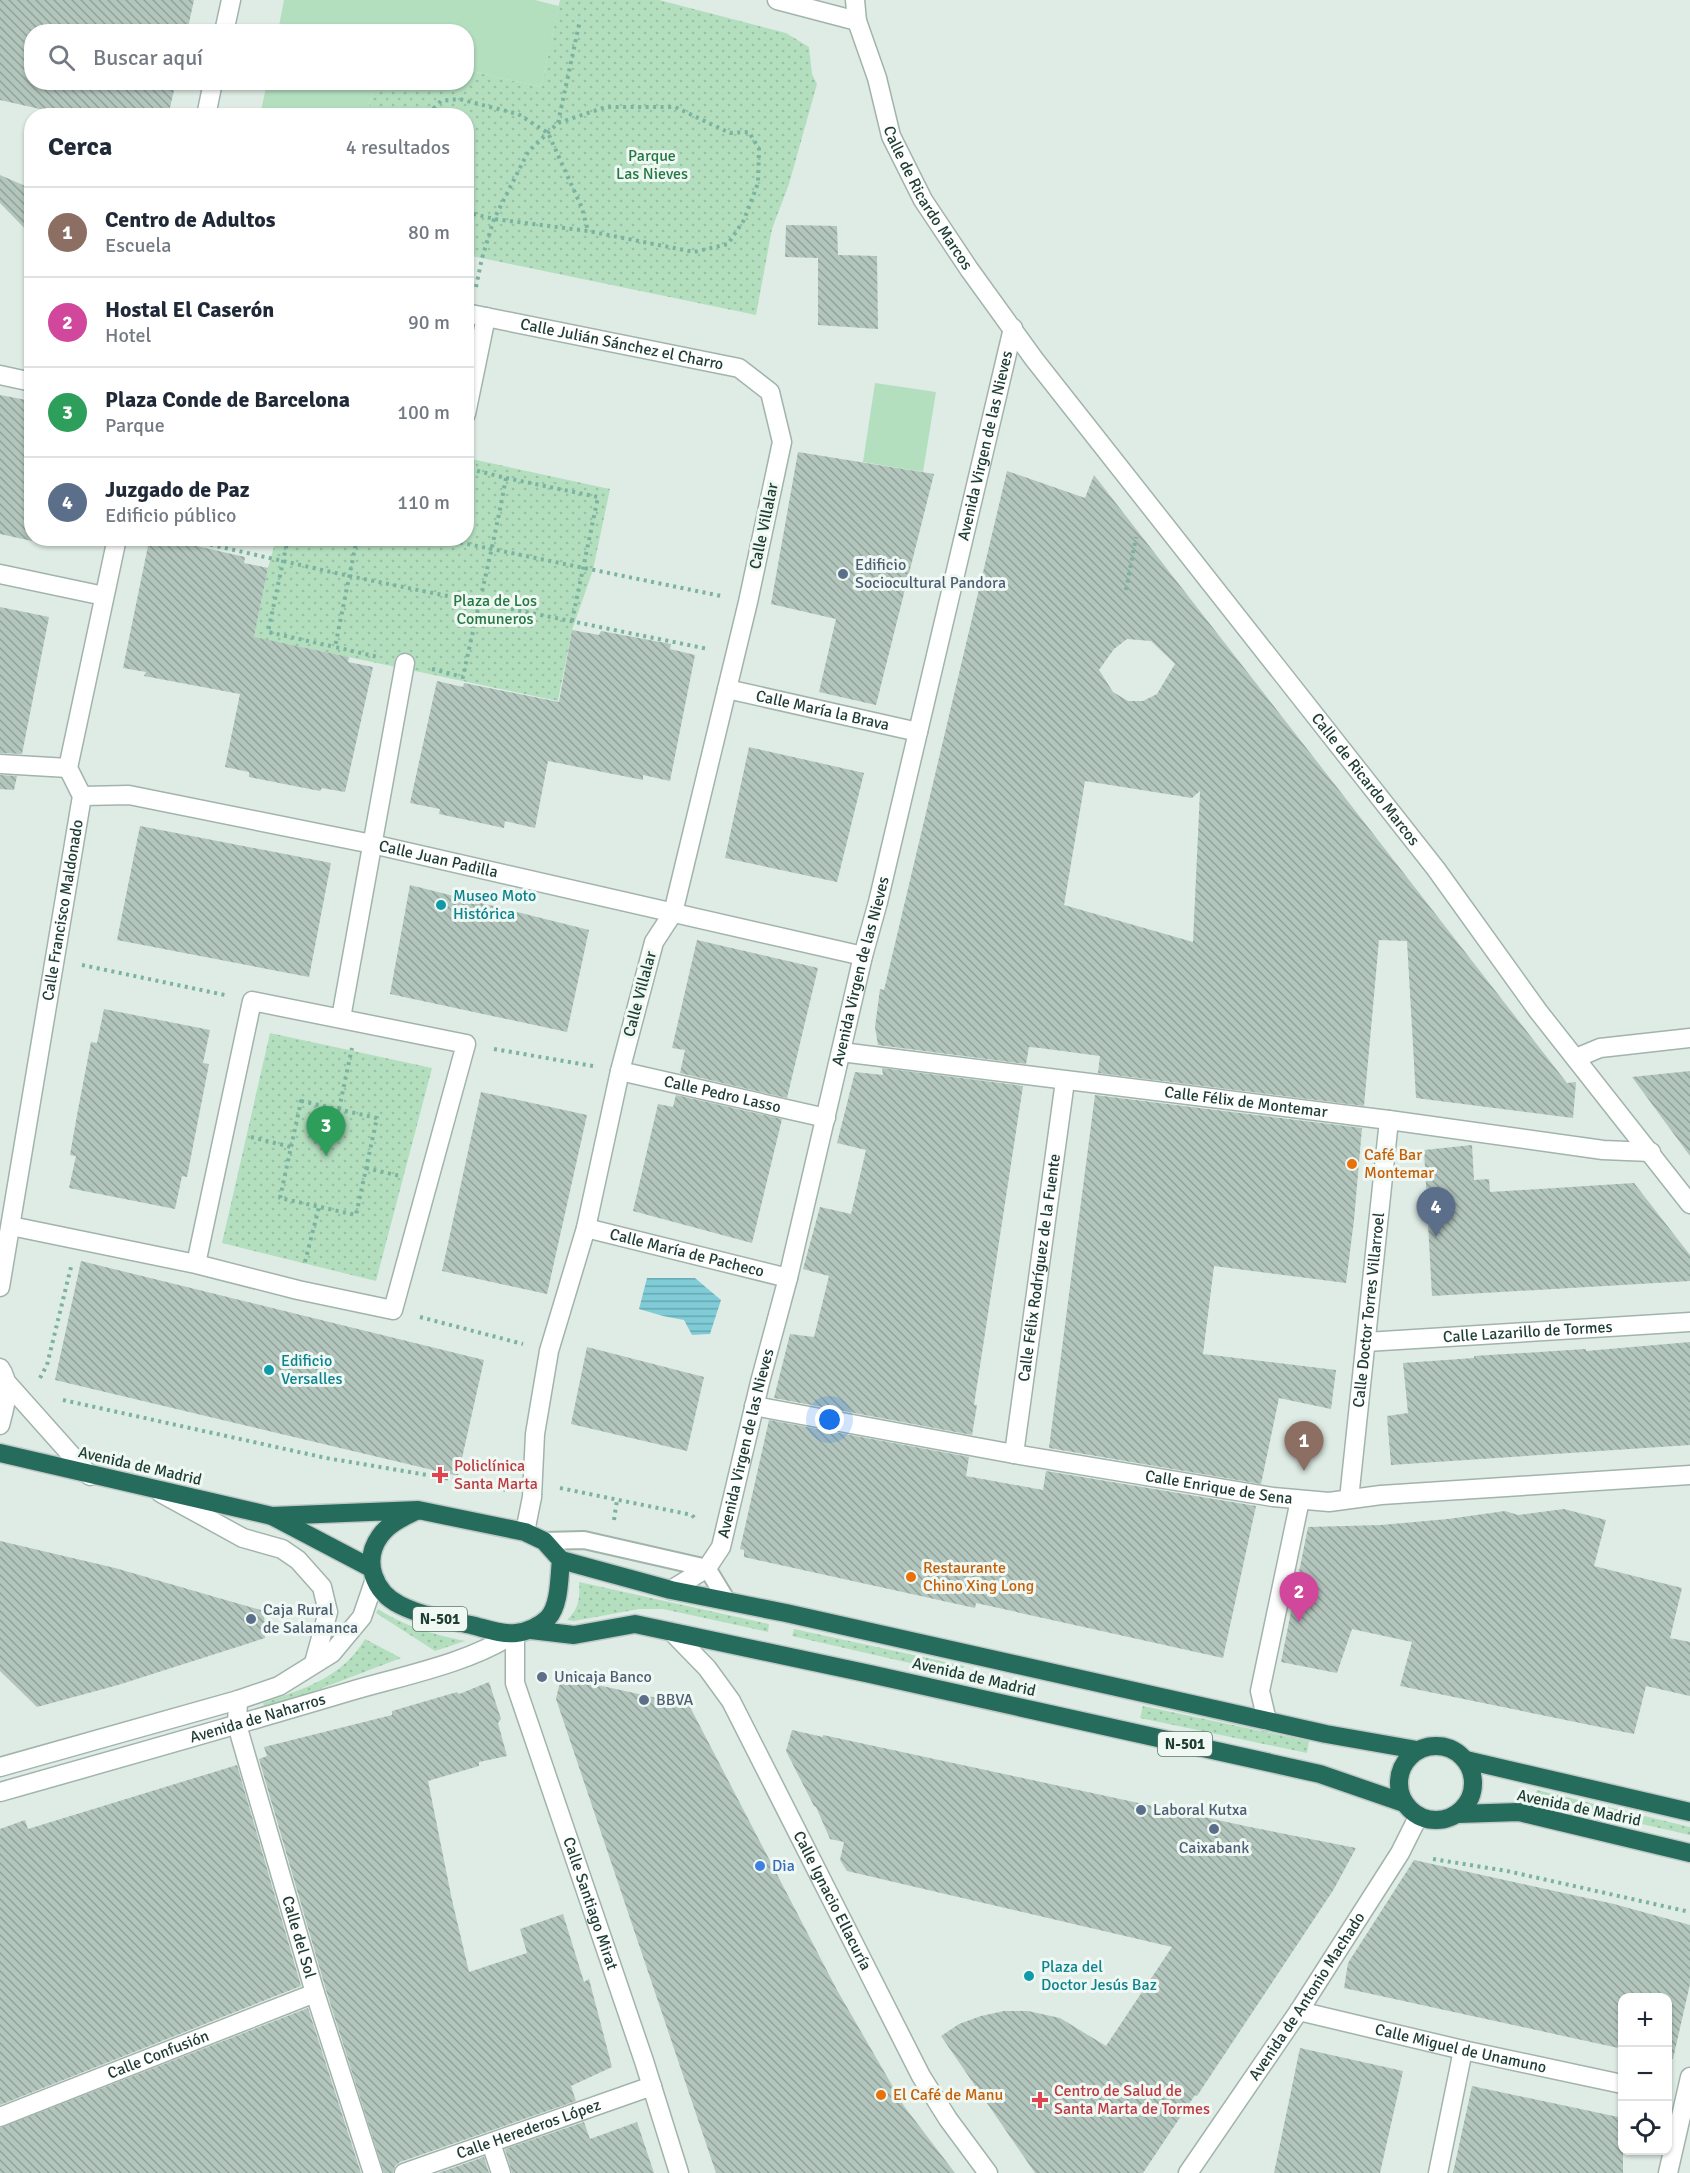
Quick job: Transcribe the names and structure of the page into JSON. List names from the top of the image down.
{
  "streets": {
    "highway": ["Avenida de Madrid", "N-501"],
    "street": [
      "Calle de Ricardo Marcos",
      "Calle Julián Sánchez el Charro",
      "Avenida Virgen de las Nieves",
      "Calle Villalar",
      "Calle María la Brava",
      "Calle Juan Padilla",
      "Calle Francisco Maldonado",
      "Calle Pedro Lasso",
      "Calle Félix de Montemar",
      "Calle María de Pacheco",
      "Calle Félix Rodríguez de la Fuente",
      "Calle Doctor Torres Villarroel",
      "Calle Lazarillo de Tormes",
      "Calle Enrique de Sena",
      "Avenida de Naharros",
      "Calle Ignacio Ellacuría",
      "Calle Santiago Mirat",
      "Calle del Sol",
      "Avenida de Antonio Machado",
      "Calle Miguel de Unamuno",
      "Calle Confusión",
      "Calle Herederos López"
    ]
  },
  "crossings": [
    ["Calle de Ricardo Marcos", "Avenida Virgen de las Nieves"],
    ["Calle de Ricardo Marcos", "Calle Félix de Montemar"],
    ["Calle Julián Sánchez el Charro", "Calle Villalar"],
    ["Avenida Virgen de las Nieves", "Calle María la Brava"],
    ["Avenida Virgen de las Nieves", "Calle Juan Padilla"],
    ["Avenida Virgen de las Nieves", "Calle Pedro Lasso"],
    ["Avenida Virgen de las Nieves", "Calle Félix de Montemar"],
    ["Avenida Virgen de las Nieves", "Calle María de Pacheco"],
    ["Avenida Virgen de las Nieves", "Avenida de Madrid"],
    ["Avenida Virgen de las Nieves", "Calle Enrique de Sena"],
    ["Calle Villalar", "Calle María la Brava"],
    ["Calle Villalar", "Calle Juan Padilla"],
    ["Calle Villalar", "Calle Pedro Lasso"],
    ["Calle Villalar", "Calle María de Pacheco"],
    ["Calle Villalar", "N-501"],
    ["Calle Juan Padilla", "Calle Francisco Maldonado"],
    ["Calle Félix de Montemar", "Calle Félix Rodríguez de la Fuente"],
    ["Calle Félix de Montemar", "Calle Doctor Torres Villarroel"],
    ["Calle Félix Rodríguez de la Fuente", "Calle Enrique de Sena"],
    ["Calle Doctor Torres Villarroel", "Calle Lazarillo de Tormes"],
    ["Calle Doctor Torres Villarroel", "Calle Enrique de Sena"],
    ["Avenida de Madrid", "N-501"],
    ["Avenida de Madrid", "Avenida de Naharros"],
    ["Avenida de Madrid", "Calle Ignacio Ellacuría"],
    ["Avenida de Madrid", "Calle Santiago Mirat"],
    ["Avenida de Madrid", "Avenida de Antonio Machado"],
    ["N-501", "Avenida de Naharros"],
    ["N-501", "Calle Santiago Mirat"],
    ["N-501", "Avenida de Antonio Machado"],
    ["Avenida de Naharros", "Calle Santiago Mirat"],
    ["Avenida de Naharros", "Calle del Sol"],
    ["Calle Santiago Mirat", "Calle Herederos López"],
    ["Calle del Sol", "Calle Confusión"],
    ["Avenida de Antonio Machado", "Calle Miguel de Unamuno"]
  ],
  "parks": ["Parque Las Nieves", "Plaza de Los Comuneros"],
  "places": {
    "other": [
      "Edificio Sociocultural Pandora",
      "Museo Moto Histórica",
      "Café Bar Montemar",
      "Edificio Versalles",
      "Restaurante Chino Xing Long",
      "Caja Rural de Salamanca",
      "Unicaja Banco",
      "BBVA",
      "Laboral Kutxa",
      "Caixabank",
      "Dia",
      "Plaza del Doctor Jesús Baz",
      "El Café de Manu"
    ],
    "health": ["Policlínica Santa Marta", "Centro de Salud de Santa Marta de Tormes"]
  },
  "page": {
    "search": "Buscar aquí",
    "heading": ["Cerca", "4 resultados"],
    "list": [
      {
        "mark": "1",
        "name": "Centro de Adultos",
        "note": "Escuela",
        "value": "80 m"
      },
      {
        "mark": "2",
        "name": "Hostal El Caserón",
        "note": "Hotel",
        "value": "90 m"
      },
      {
        "mark": "3",
        "name": "Plaza Conde de Barcelona",
        "note": "Parque",
        "value": "100 m"
      },
      {
        "mark": "4",
        "name": "Juzgado de Paz",
        "note": "Edificio público",
        "value": "110 m"
      }
    ],
    "pins": [
      "3",
      "4",
      "1",
      "2"
    ],
    "map_buttons": ["+", "−"]
  }
}
